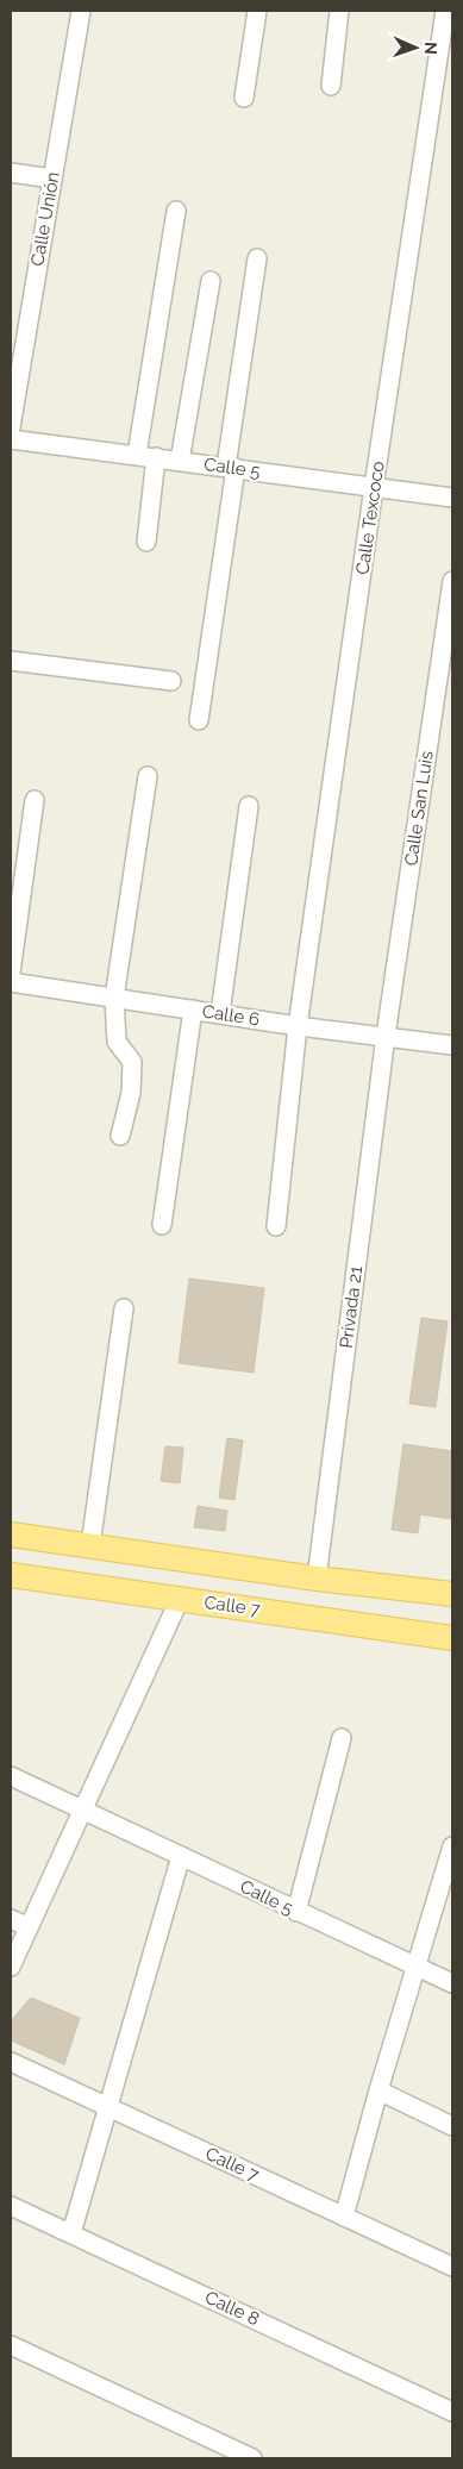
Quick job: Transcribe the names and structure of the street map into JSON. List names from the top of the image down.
{
  "streets": {
    "main road": ["Calle 7"],
    "street": [
      "Calle Unión",
      "Calle 5",
      "Calle Texcoco",
      "Calle San Luis",
      "Calle 6",
      "Privada 21",
      "Calle 8"
    ]
  },
  "crossings": [
    ["Calle 5", "Calle Texcoco"],
    ["Calle Texcoco", "Calle 6"],
    ["Calle San Luis", "Calle 6"],
    ["Calle San Luis", "Privada 21"],
    ["Calle 6", "Privada 21"]
  ],
  "north": "right"
}
